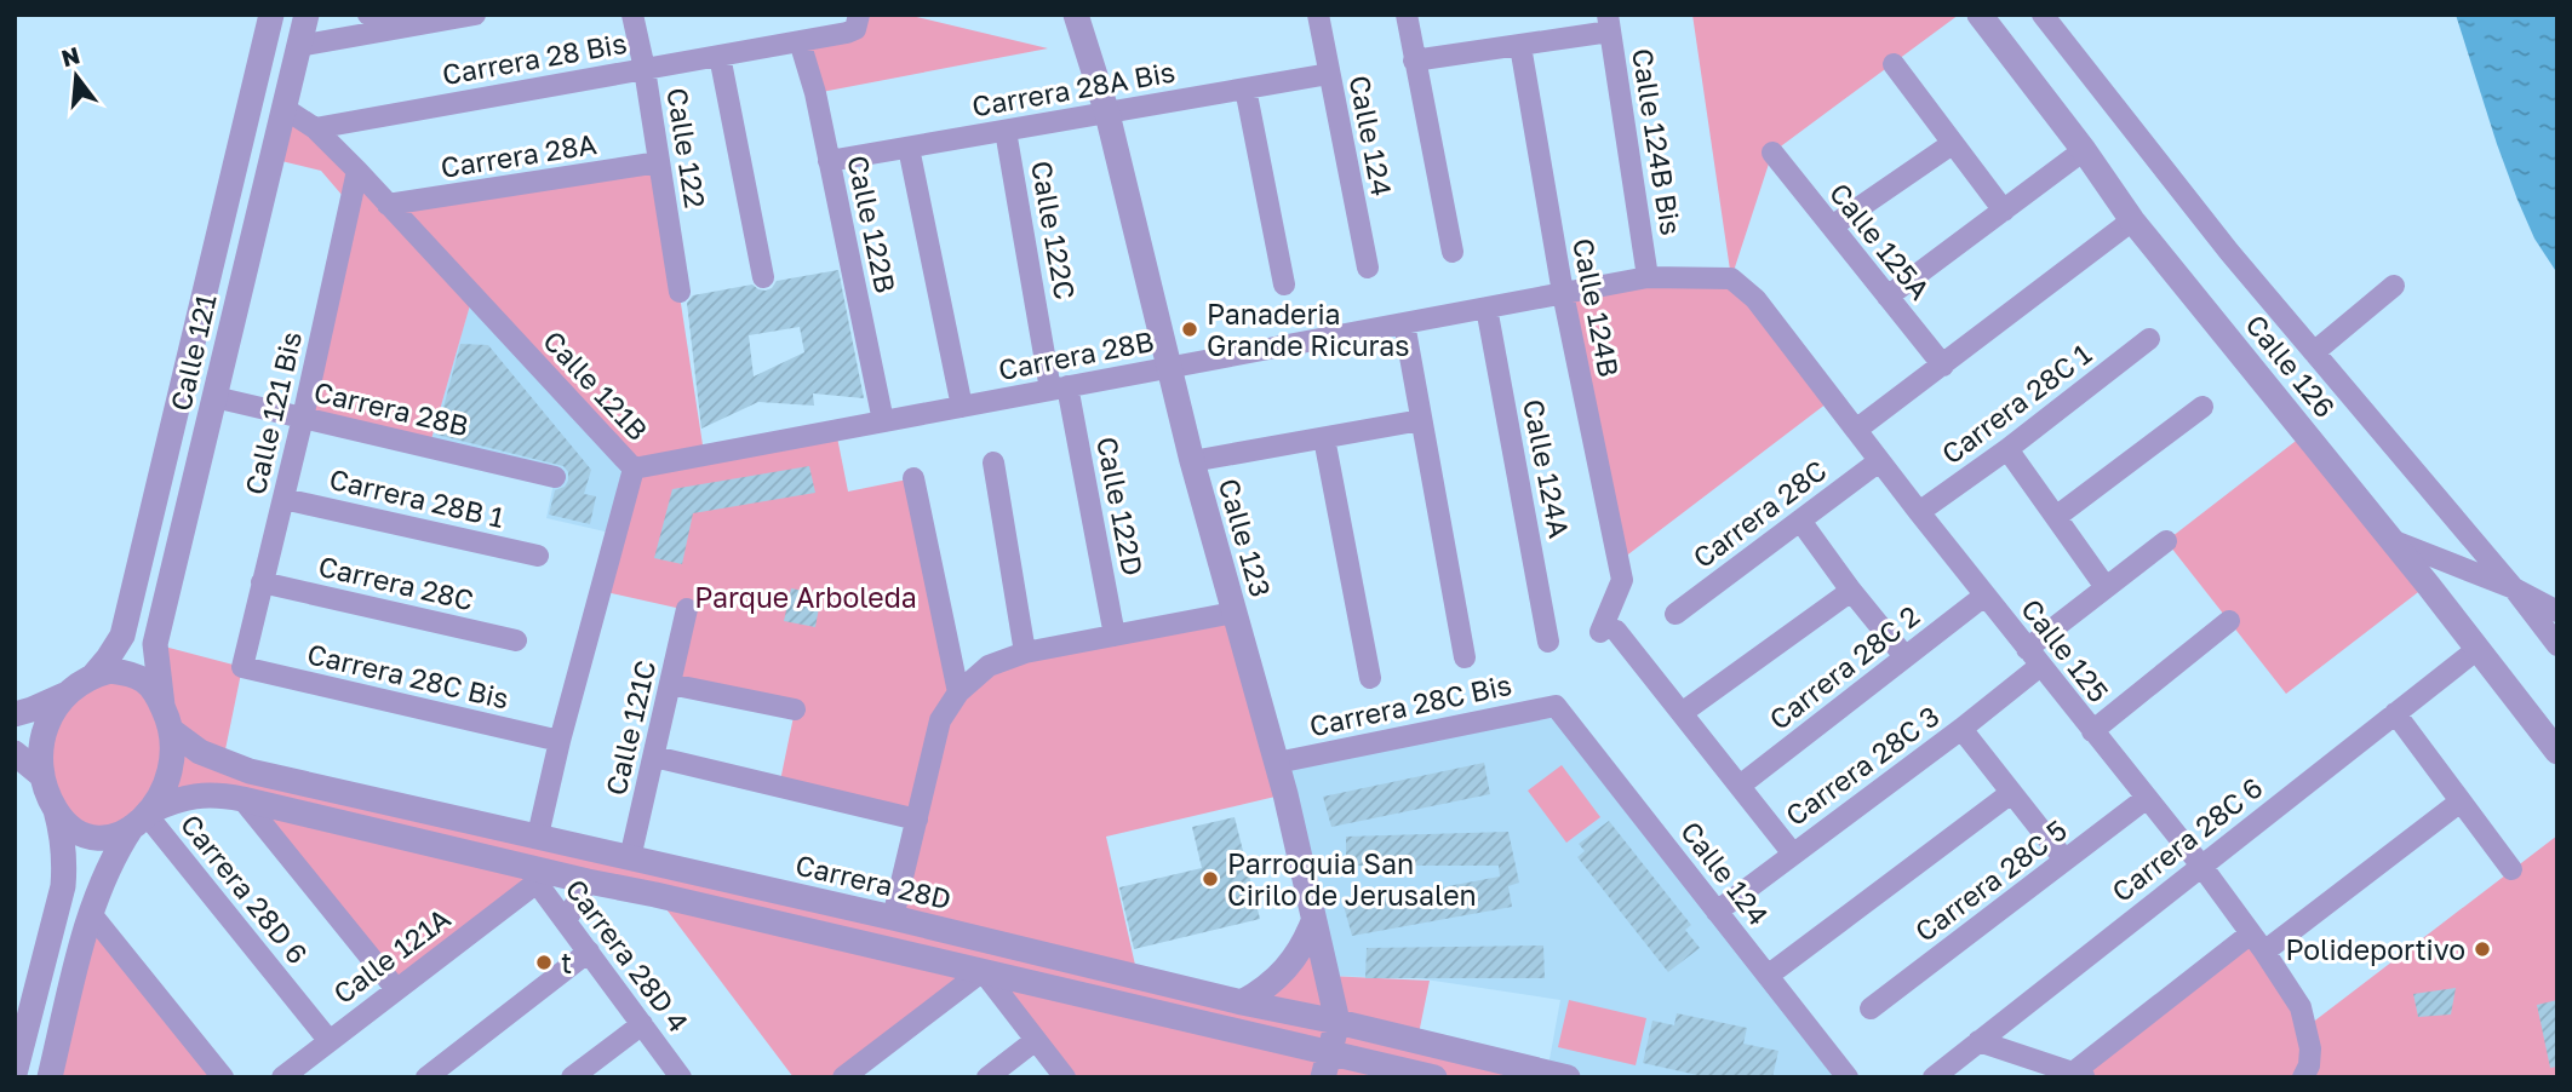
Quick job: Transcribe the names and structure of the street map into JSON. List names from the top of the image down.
{
  "streets": {
    "street": [
      "Carrera 28 Bis",
      "Carrera 28A Bis",
      "Calle 124",
      "Calle 124B Bis",
      "Calle 122",
      "Carrera 28A",
      "Calle 122B",
      "Calle 122C",
      "Calle 125A",
      "Calle 124B",
      "Calle 121",
      "Carrera 28B",
      "Calle 126",
      "Calle 121B",
      "Carrera 28C 1",
      "Calle 121 Bis",
      "Calle 124A",
      "Carrera 28B 1",
      "Calle 122D",
      "Carrera 28C",
      "Calle 123",
      "Calle 125",
      "Carrera 28C 2",
      "Carrera 28C Bis",
      "Calle 121C",
      "Carrera 28C 3",
      "Carrera 28C 6",
      "Carrera 28C 5",
      "Carrera 28D",
      "Carrera 28D 6",
      "Calle 121A",
      "Carrera 28D 4"
    ]
  },
  "crossings": [
    ["Carrera 28 Bis", "Calle 122"],
    ["Carrera 28 Bis", "Calle 122B"],
    ["Carrera 28 Bis", "Calle 121B"],
    ["Carrera 28A Bis", "Calle 124"],
    ["Carrera 28A Bis", "Calle 122B"],
    ["Carrera 28A Bis", "Calle 122C"],
    ["Carrera 28A Bis", "Calle 123"],
    ["Calle 124", "Carrera 28C Bis"],
    ["Calle 124", "Carrera 28C 3"],
    ["Calle 124B Bis", "Carrera 28B"],
    ["Calle 122", "Carrera 28A"],
    ["Carrera 28A", "Calle 121B"],
    ["Calle 122B", "Carrera 28B"],
    ["Calle 122C", "Carrera 28B"],
    ["Calle 122C", "Calle 122D"],
    ["Calle 124B", "Carrera 28B"],
    ["Calle 121", "Carrera 28B"],
    ["Calle 121", "Calle 121B"],
    ["Calle 121", "Carrera 28D"],
    ["Calle 121", "Carrera 28D 6"],
    ["Carrera 28B", "Calle 121B"],
    ["Carrera 28B", "Calle 121 Bis"],
    ["Carrera 28B", "Calle 124A"],
    ["Carrera 28B", "Calle 122D"],
    ["Carrera 28B", "Calle 123"],
    ["Carrera 28B", "Calle 125"],
    ["Calle 126", "Carrera 28C 6"],
    ["Calle 121B", "Calle 121 Bis"],
    ["Calle 121B", "Carrera 28C Bis"],
    ["Calle 121B", "Carrera 28D"],
    ["Carrera 28C 1", "Calle 125"],
    ["Calle 121 Bis", "Carrera 28B 1"],
    ["Calle 121 Bis", "Carrera 28C"],
    ["Calle 121 Bis", "Carrera 28C Bis"],
    ["Carrera 28C", "Calle 125"],
    ["Calle 123", "Carrera 28C Bis"],
    ["Calle 123", "Carrera 28D"],
    ["Calle 125", "Carrera 28C 2"],
    ["Calle 125", "Carrera 28C 3"],
    ["Calle 125", "Carrera 28C 6"],
    ["Calle 125", "Carrera 28C 5"],
    ["Calle 121C", "Carrera 28D"],
    ["Carrera 28D", "Carrera 28D 6"],
    ["Carrera 28D 6", "Calle 121A"],
    ["Calle 121A", "Carrera 28D 4"]
  ],
  "parks": ["Parque Arboleda"],
  "places": [
    "Panaderia Grande Ricuras",
    "Parroquia San Cirilo de Jerusalen",
    "Polideportivo",
    "t"
  ],
  "north": "top"
}
